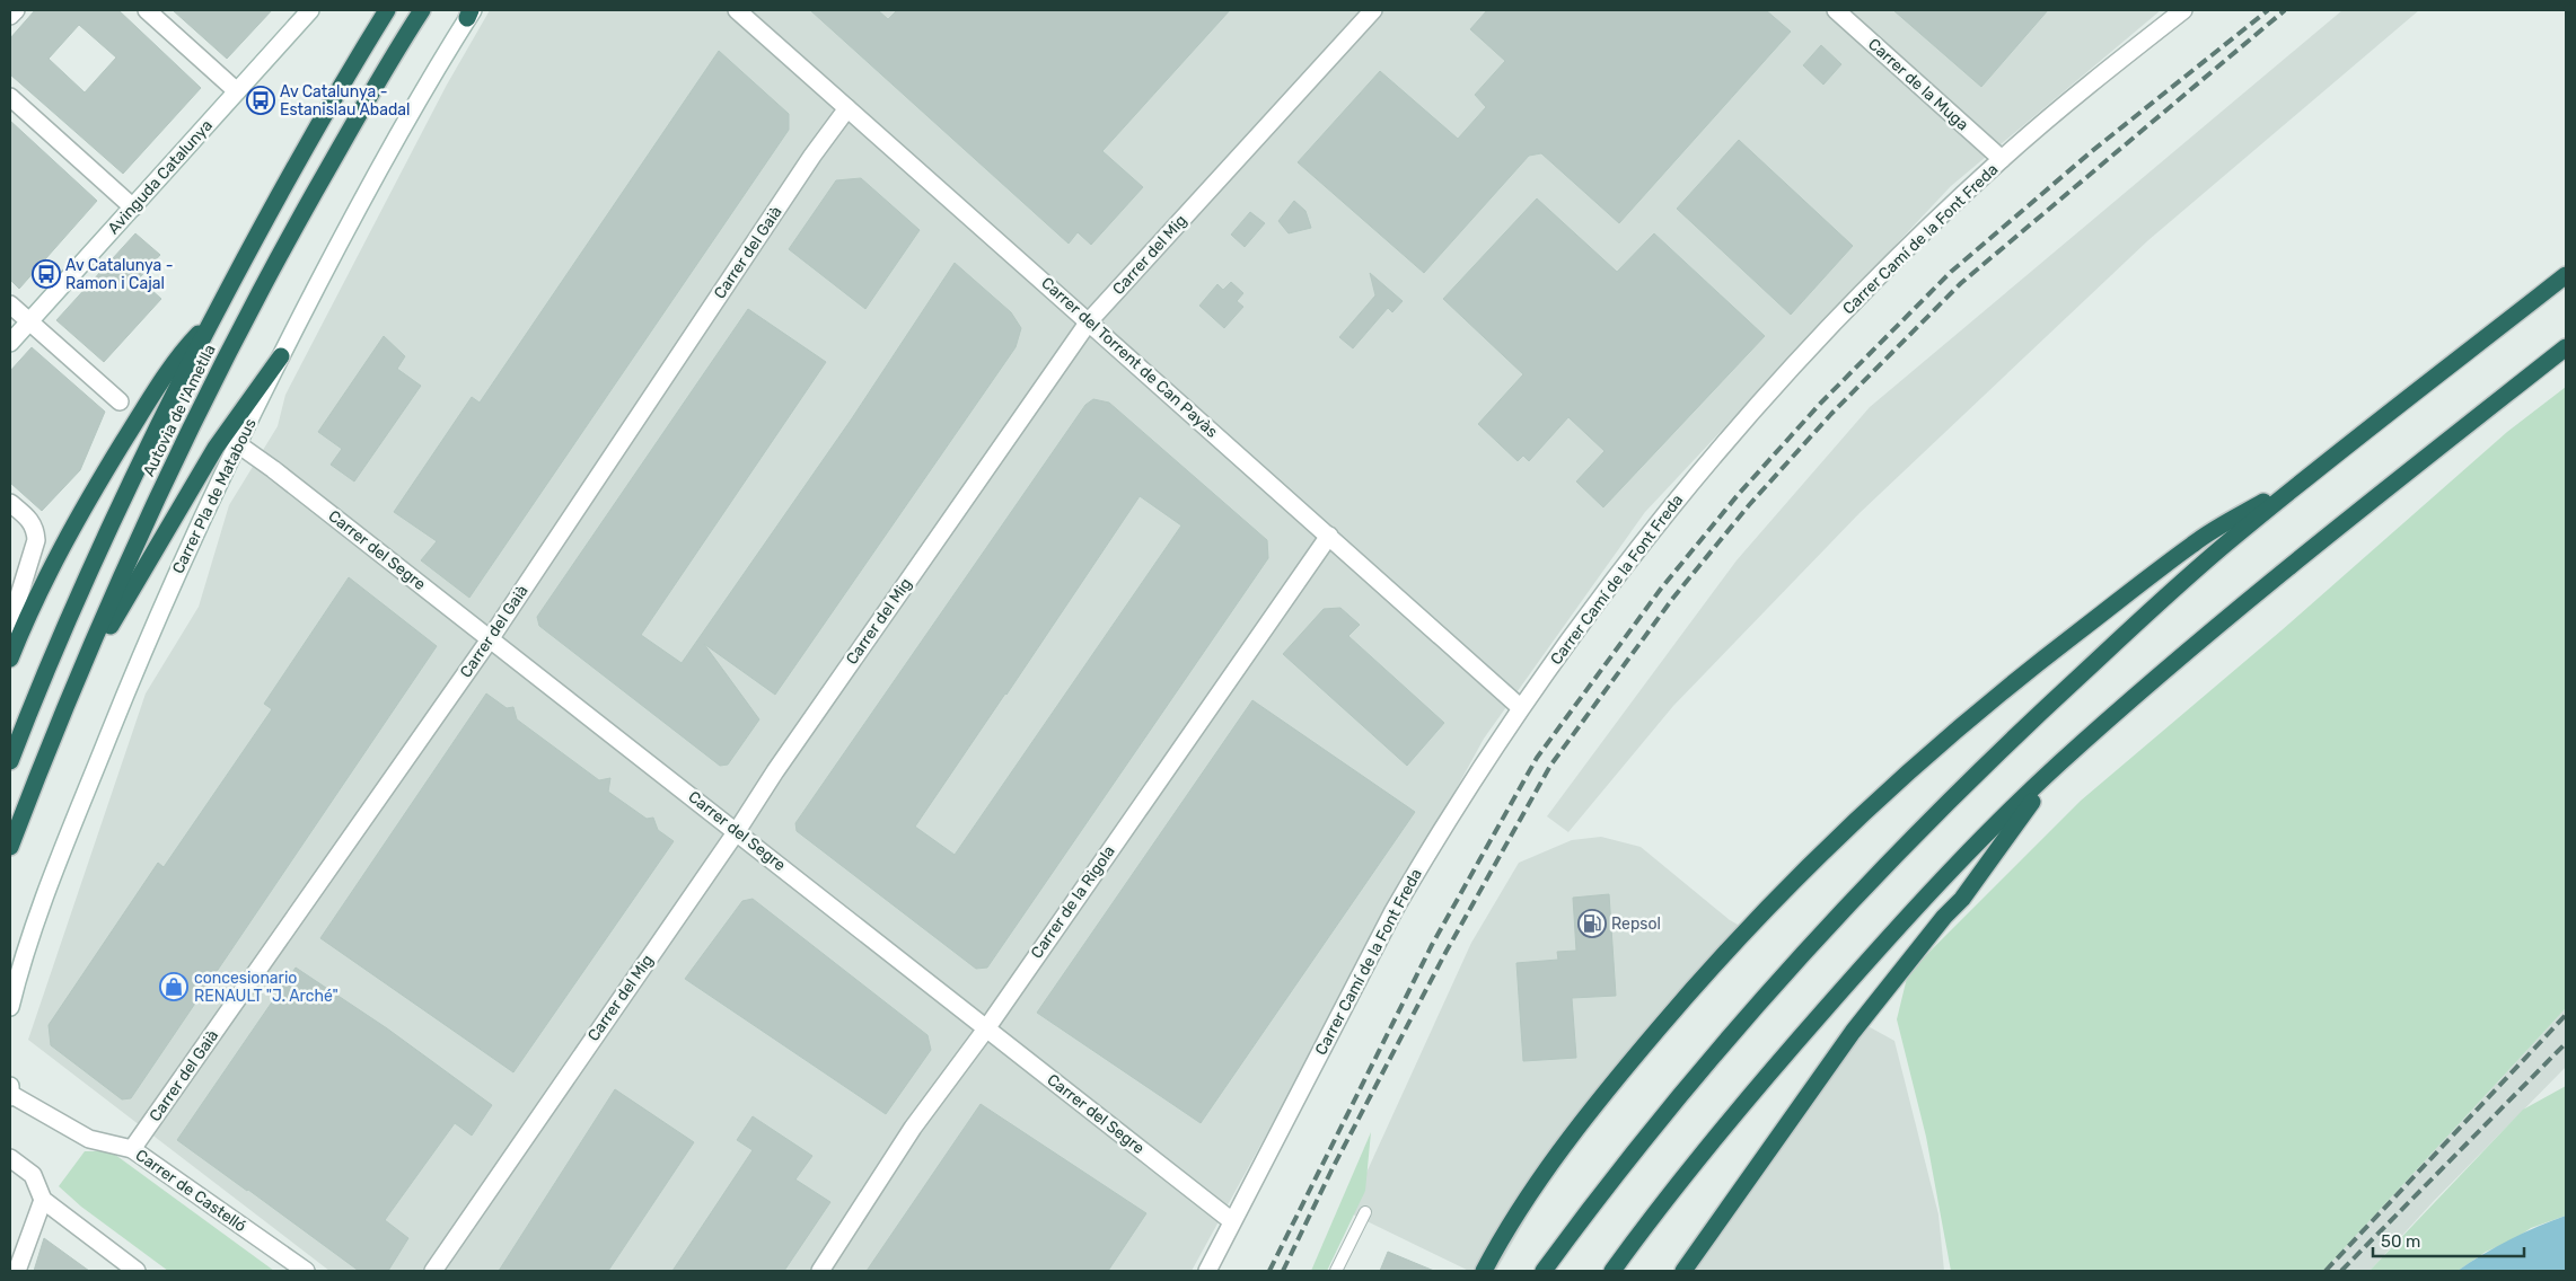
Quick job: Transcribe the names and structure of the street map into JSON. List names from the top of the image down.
{
  "streets": {
    "highway": ["Autovia de l'Ametlla"],
    "street": [
      "Carrer de la Muga",
      "Avinguda Catalunya",
      "Carrer Camí de la Font Freda",
      "Carrer del Gaià",
      "Carrer del Mig",
      "Carrer del Torrent de Can Payàs",
      "Carrer Pla de Matabous",
      "Carrer del Segre",
      "Carrer de la Rigola",
      "Carrer de Castelló"
    ]
  },
  "crossings": [
    ["Carrer de la Muga", "Carrer Camí de la Font Freda"],
    ["Carrer Camí de la Font Freda", "Carrer del Torrent de Can Payàs"],
    ["Carrer Camí de la Font Freda", "Carrer del Segre"],
    ["Carrer del Gaià", "Carrer del Torrent de Can Payàs"],
    ["Carrer del Gaià", "Carrer del Segre"],
    ["Carrer del Gaià", "Carrer de Castelló"],
    ["Carrer del Mig", "Carrer del Torrent de Can Payàs"],
    ["Carrer del Mig", "Carrer del Segre"],
    ["Carrer del Torrent de Can Payàs", "Carrer de la Rigola"],
    ["Carrer Pla de Matabous", "Carrer del Segre"],
    ["Carrer del Segre", "Carrer de la Rigola"]
  ],
  "places": {
    "bus stop": ["Av Catalunya - Estanislau Abadal", "Av Catalunya - Ramon i Cajal"],
    "fuel station": ["Repsol"],
    "shop": ["concesionario RENAULT \"J. Arché\""]
  },
  "scale_bar": "50 m"
}
